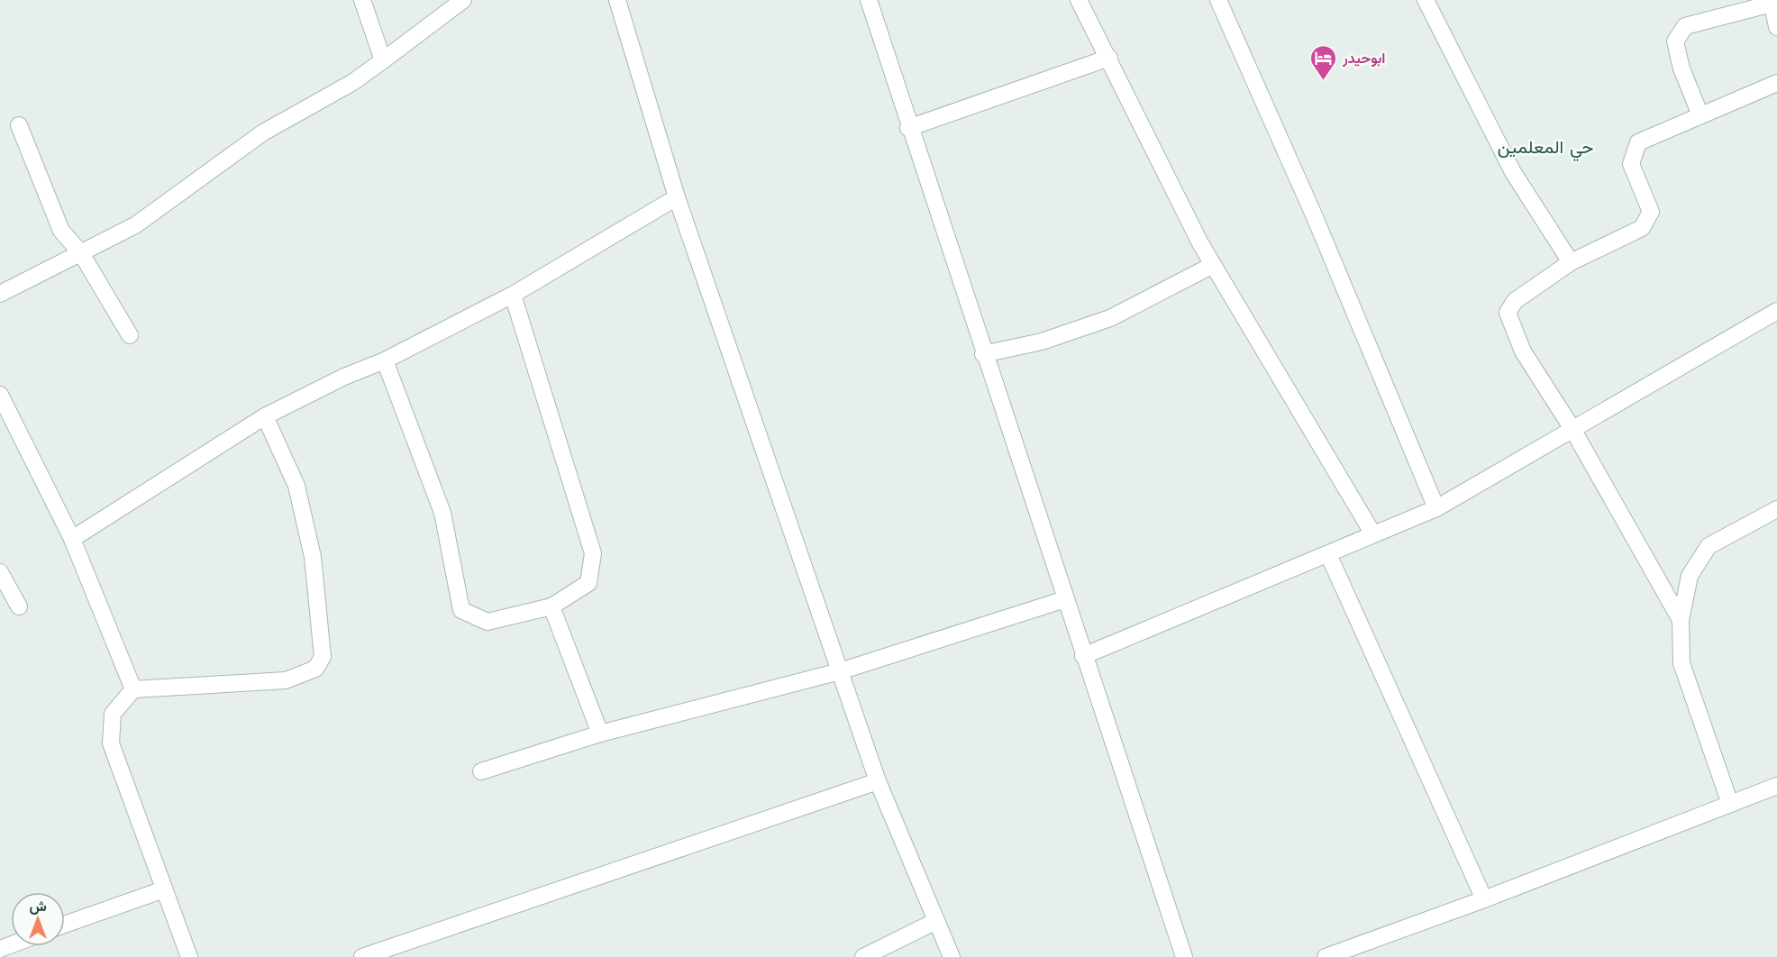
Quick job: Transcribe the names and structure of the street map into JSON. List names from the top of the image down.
{
  "districts": ["حي المعلمين"],
  "places": {
    "hotel": ["ابوحيدر"]
  },
  "north": "top"
}
